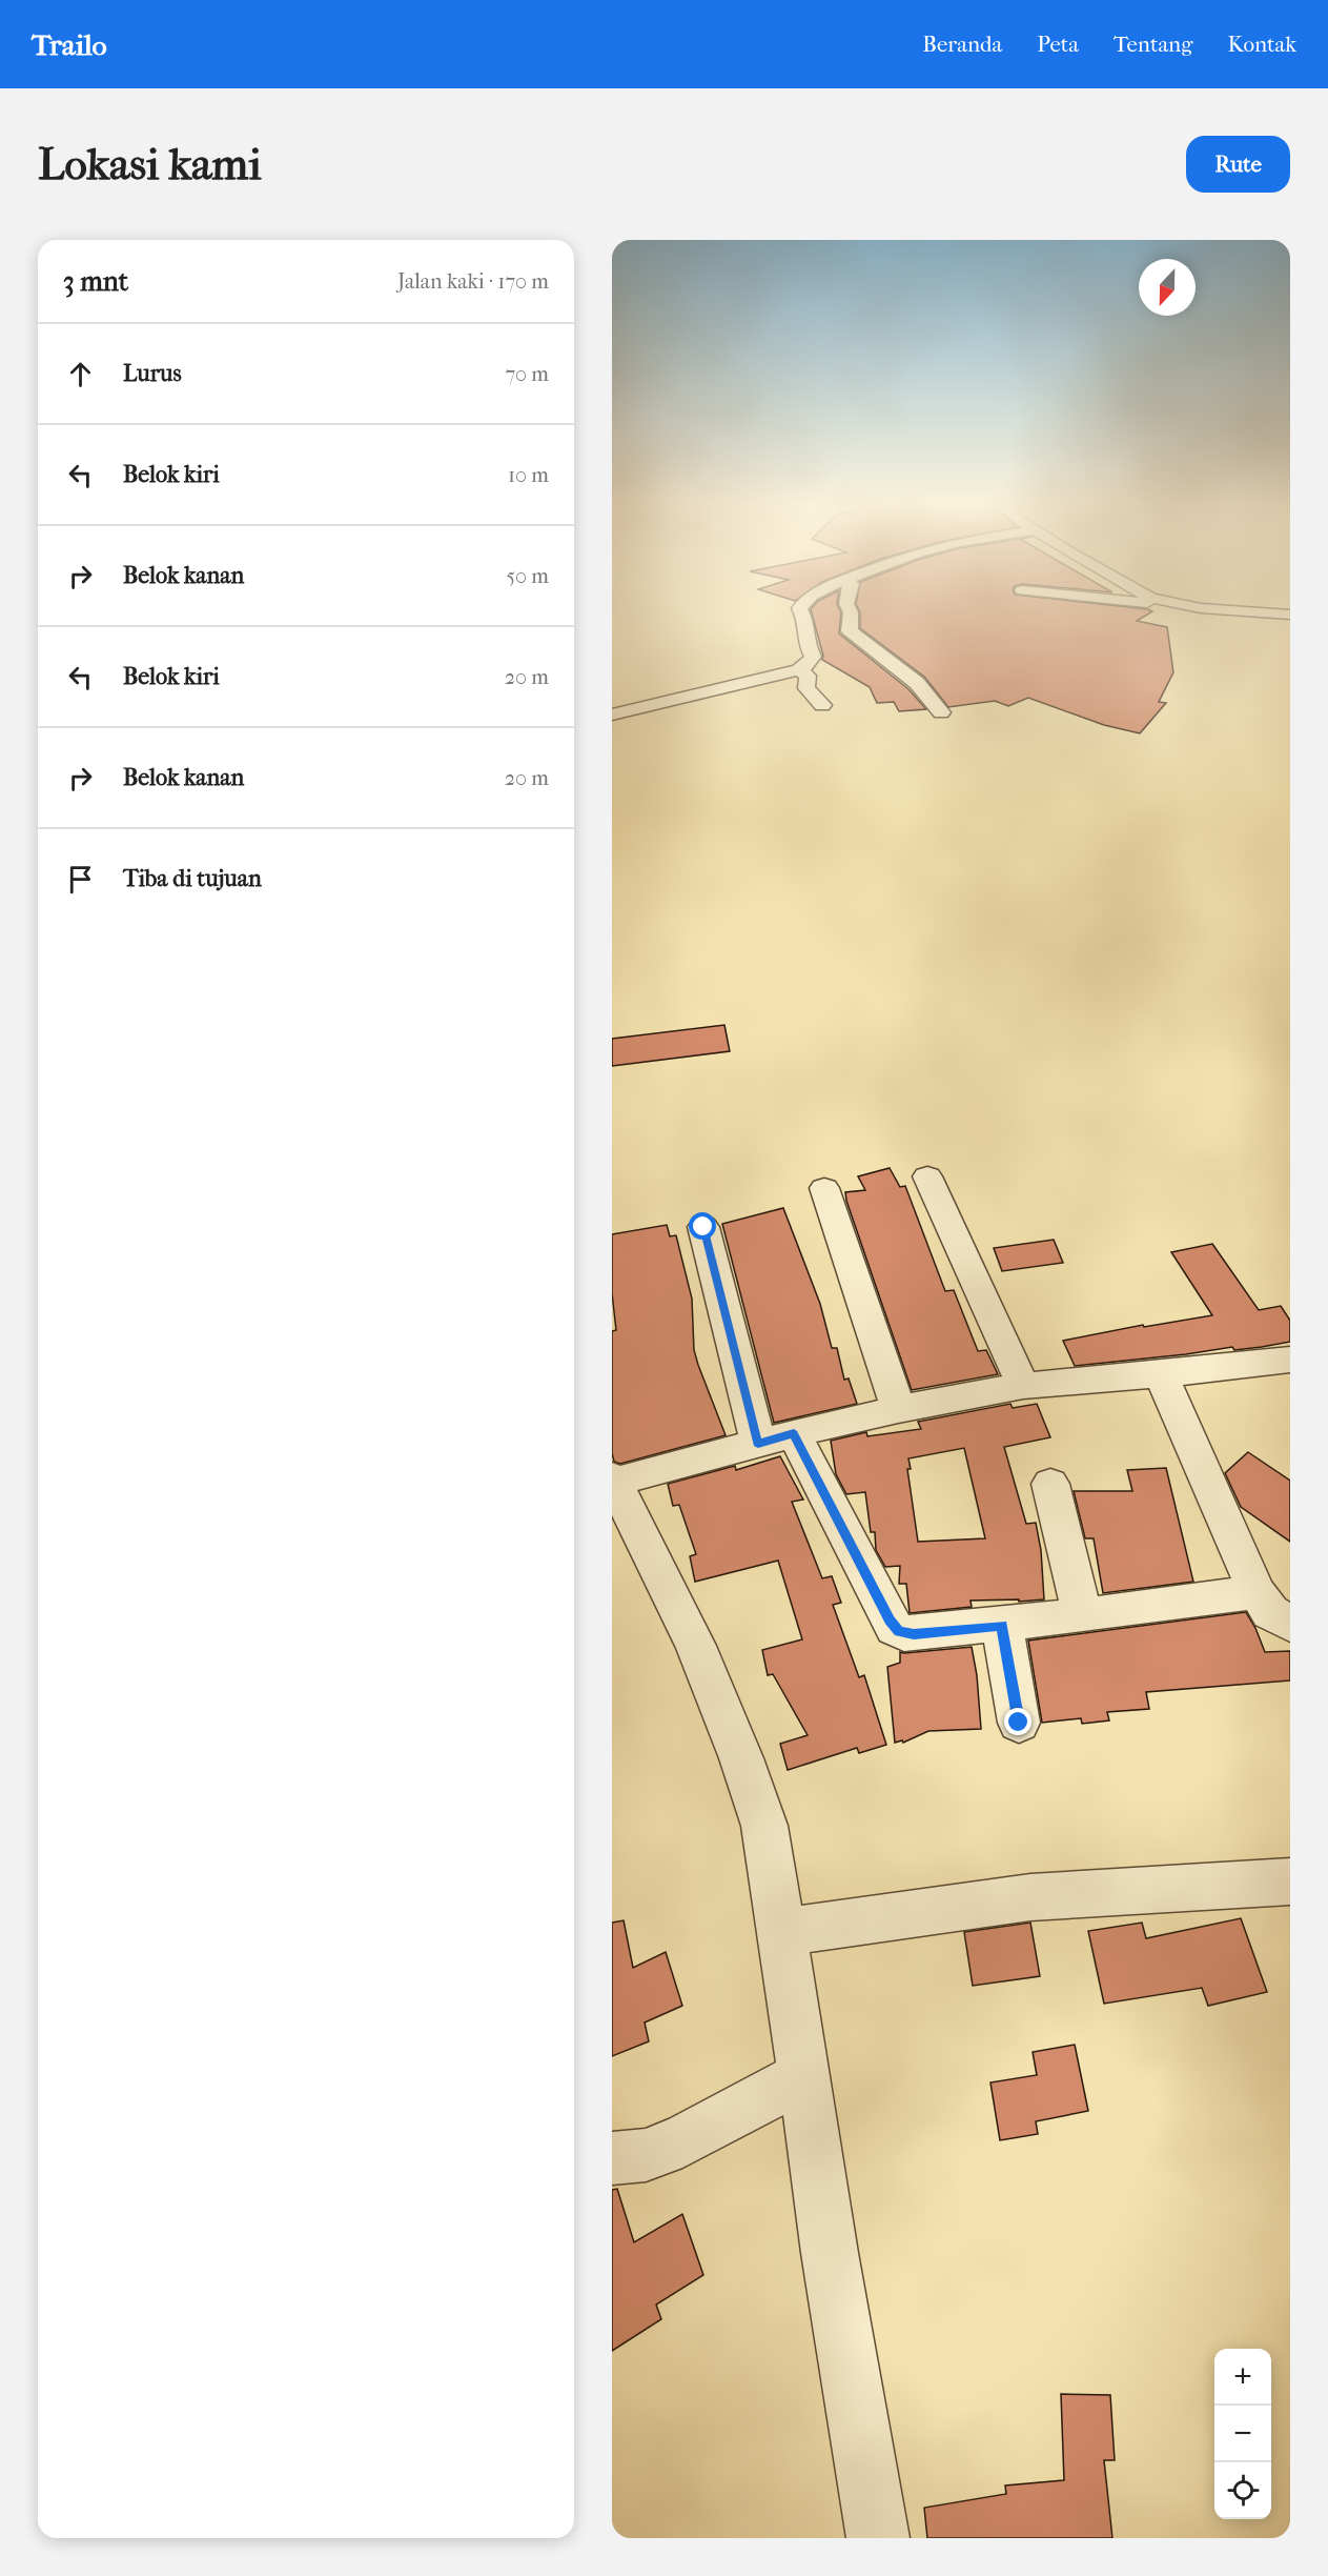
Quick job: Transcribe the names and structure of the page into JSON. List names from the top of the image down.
{
  "north": "bottom",
  "page": {
    "header": "Trailo",
    "nav": [
      "Beranda",
      "Peta",
      "Tentang",
      "Kontak"
    ],
    "buttons": "Rute",
    "title": "Lokasi kami",
    "heading": ["3 mnt", "Jalan kaki · 170 m"],
    "list": [
      ["Lurus", "70 m"],
      ["Belok kiri", "10 m"],
      ["Belok kanan", "50 m"],
      ["Belok kiri", "20 m"],
      ["Belok kanan", "20 m"],
      "Tiba di tujuan"
    ],
    "map_buttons": ["+", "−"]
  }
}
